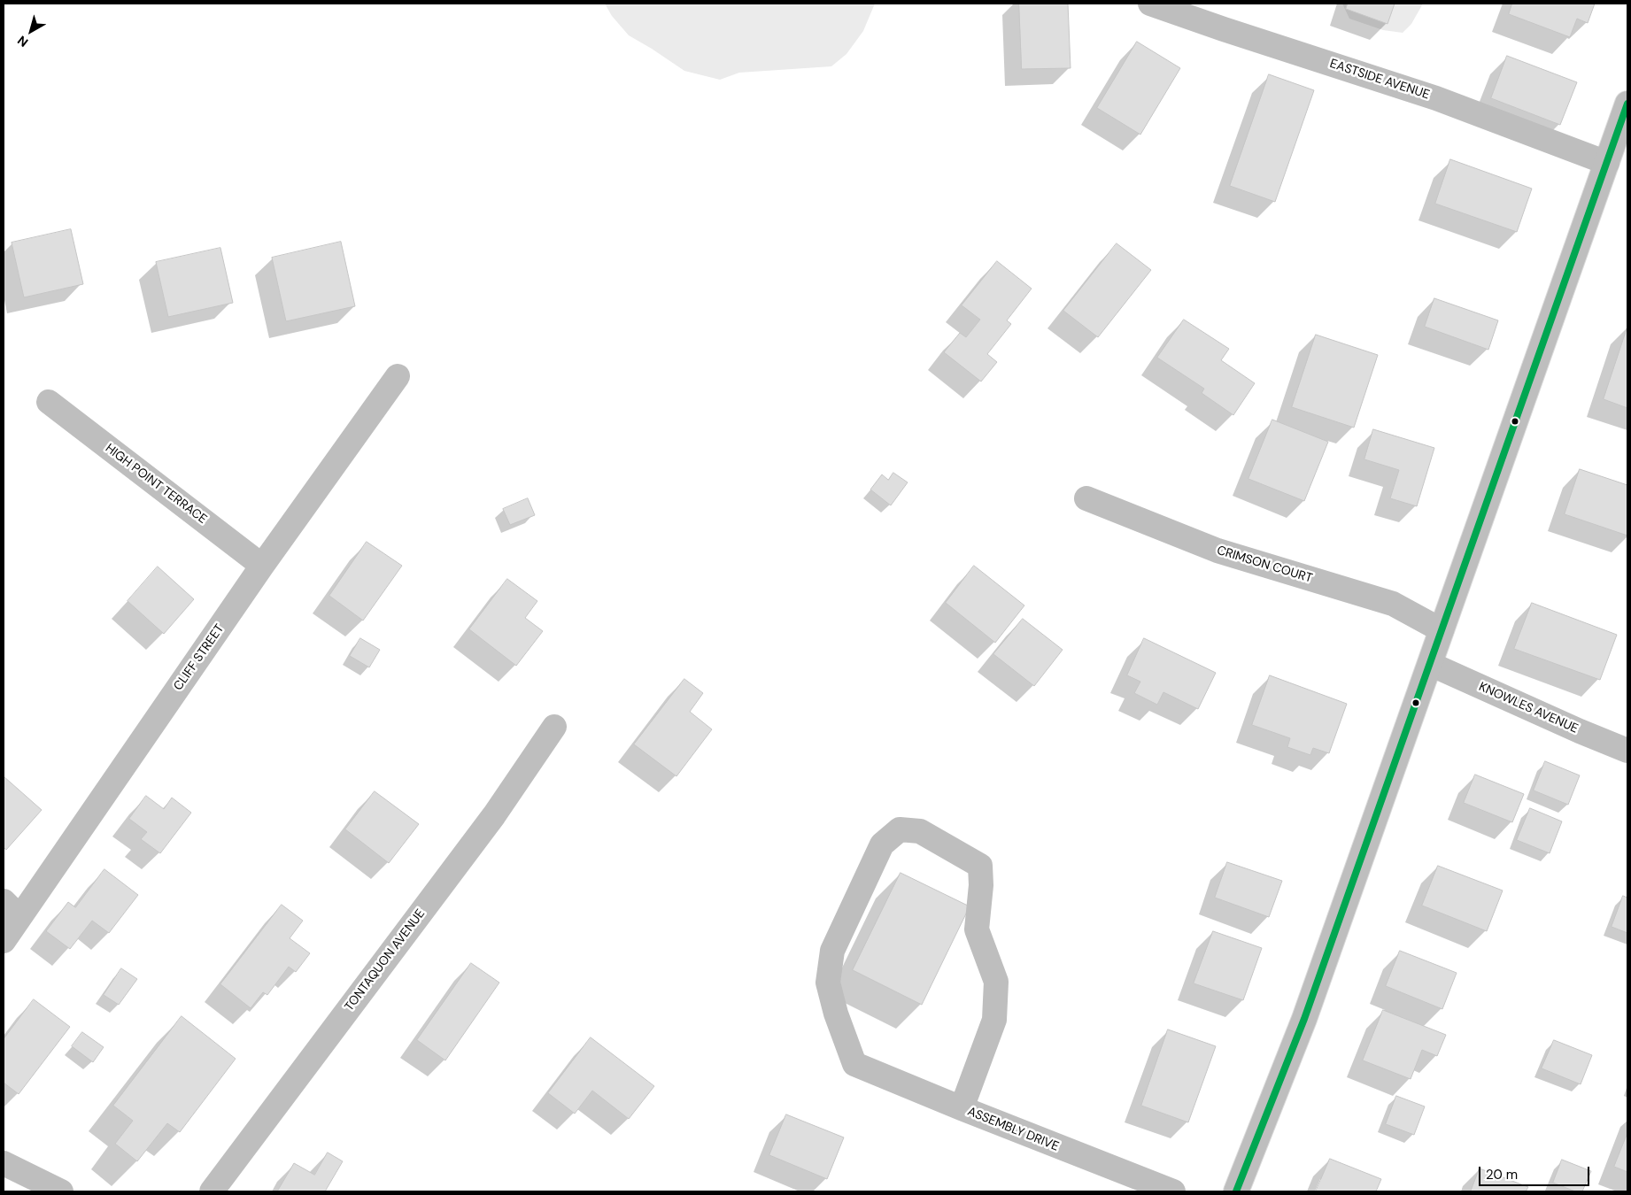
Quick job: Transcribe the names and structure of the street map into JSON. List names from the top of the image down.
{
  "streets": {
    "street": [
      "EASTSIDE AVENUE",
      "HIGH POINT TERRACE",
      "CRIMSON COURT",
      "CLIFF STREET",
      "KNOWLES AVENUE",
      "TONTAQUON AVENUE",
      "ASSEMBLY DRIVE"
    ]
  },
  "crossings": [
    ["HIGH POINT TERRACE", "CLIFF STREET"]
  ],
  "scale_bar": "20 m",
  "north": "bottom left"
}
